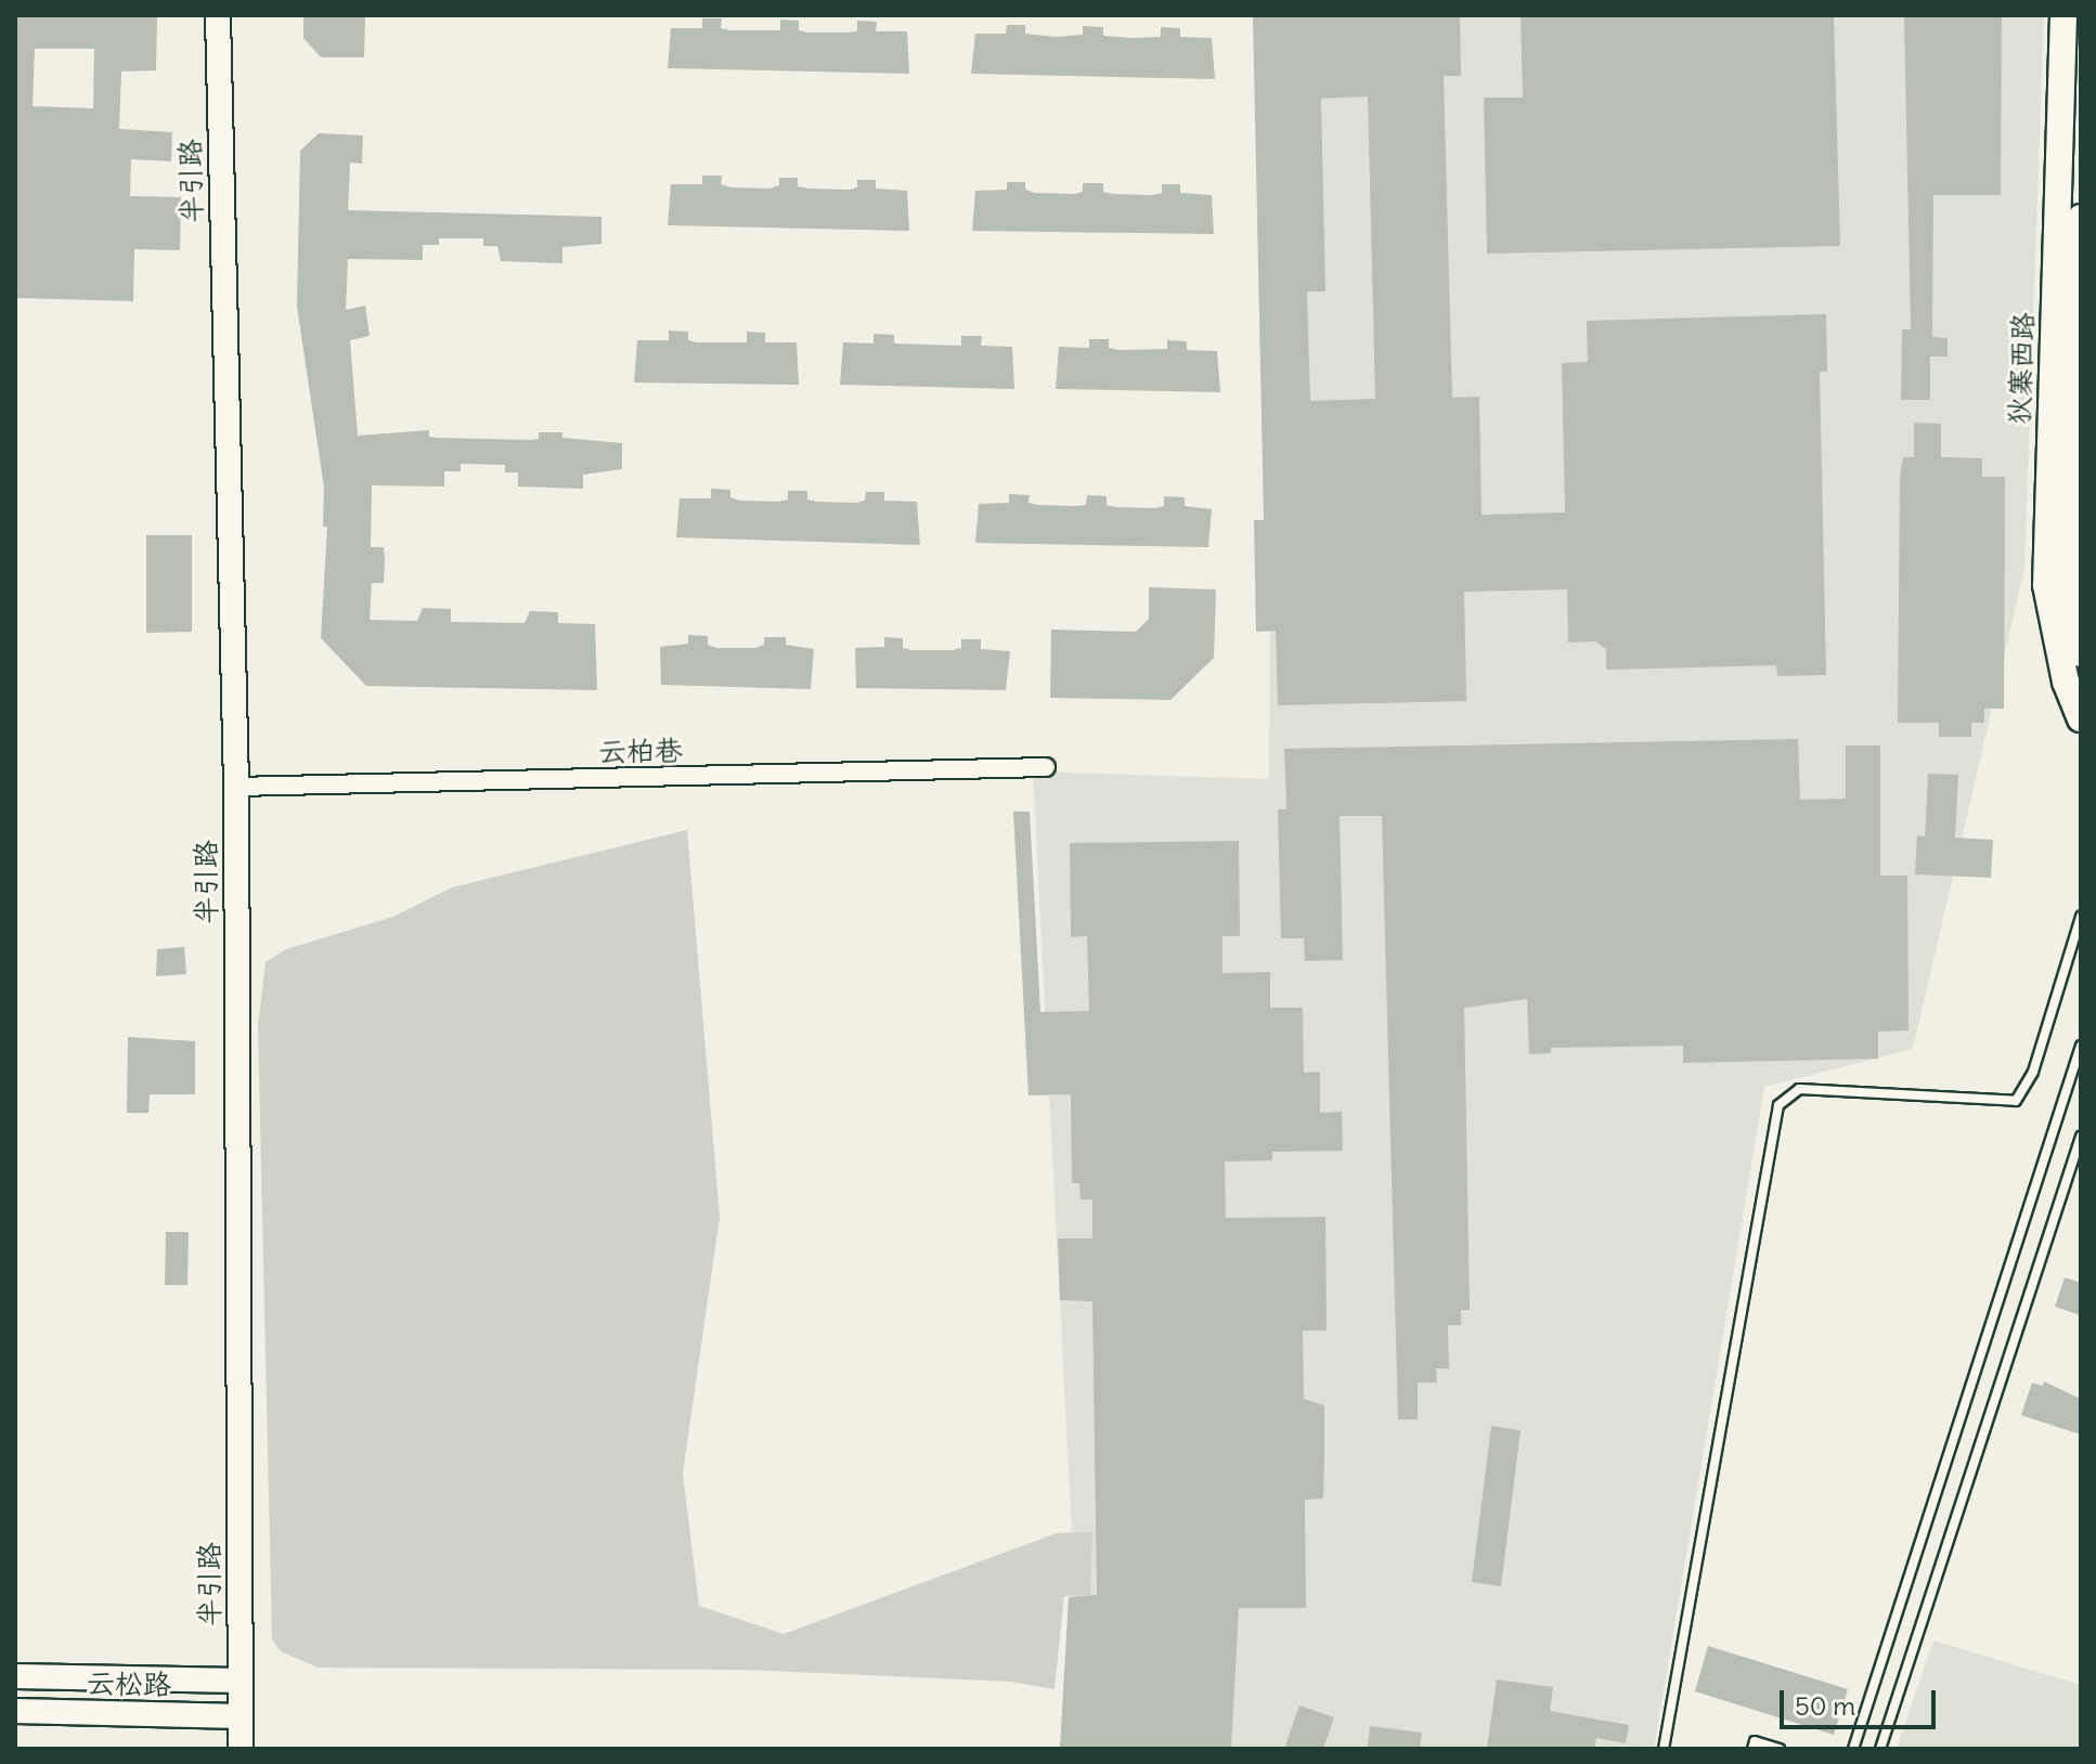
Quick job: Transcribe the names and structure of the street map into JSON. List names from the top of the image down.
{
  "streets": {
    "main road": ["狄寨西路"],
    "street": ["半引路", "云柏巷", "云松路"]
  },
  "crossings": [
    ["半引路", "云柏巷"],
    ["半引路", "云松路"]
  ],
  "scale_bar": "50 m"
}
